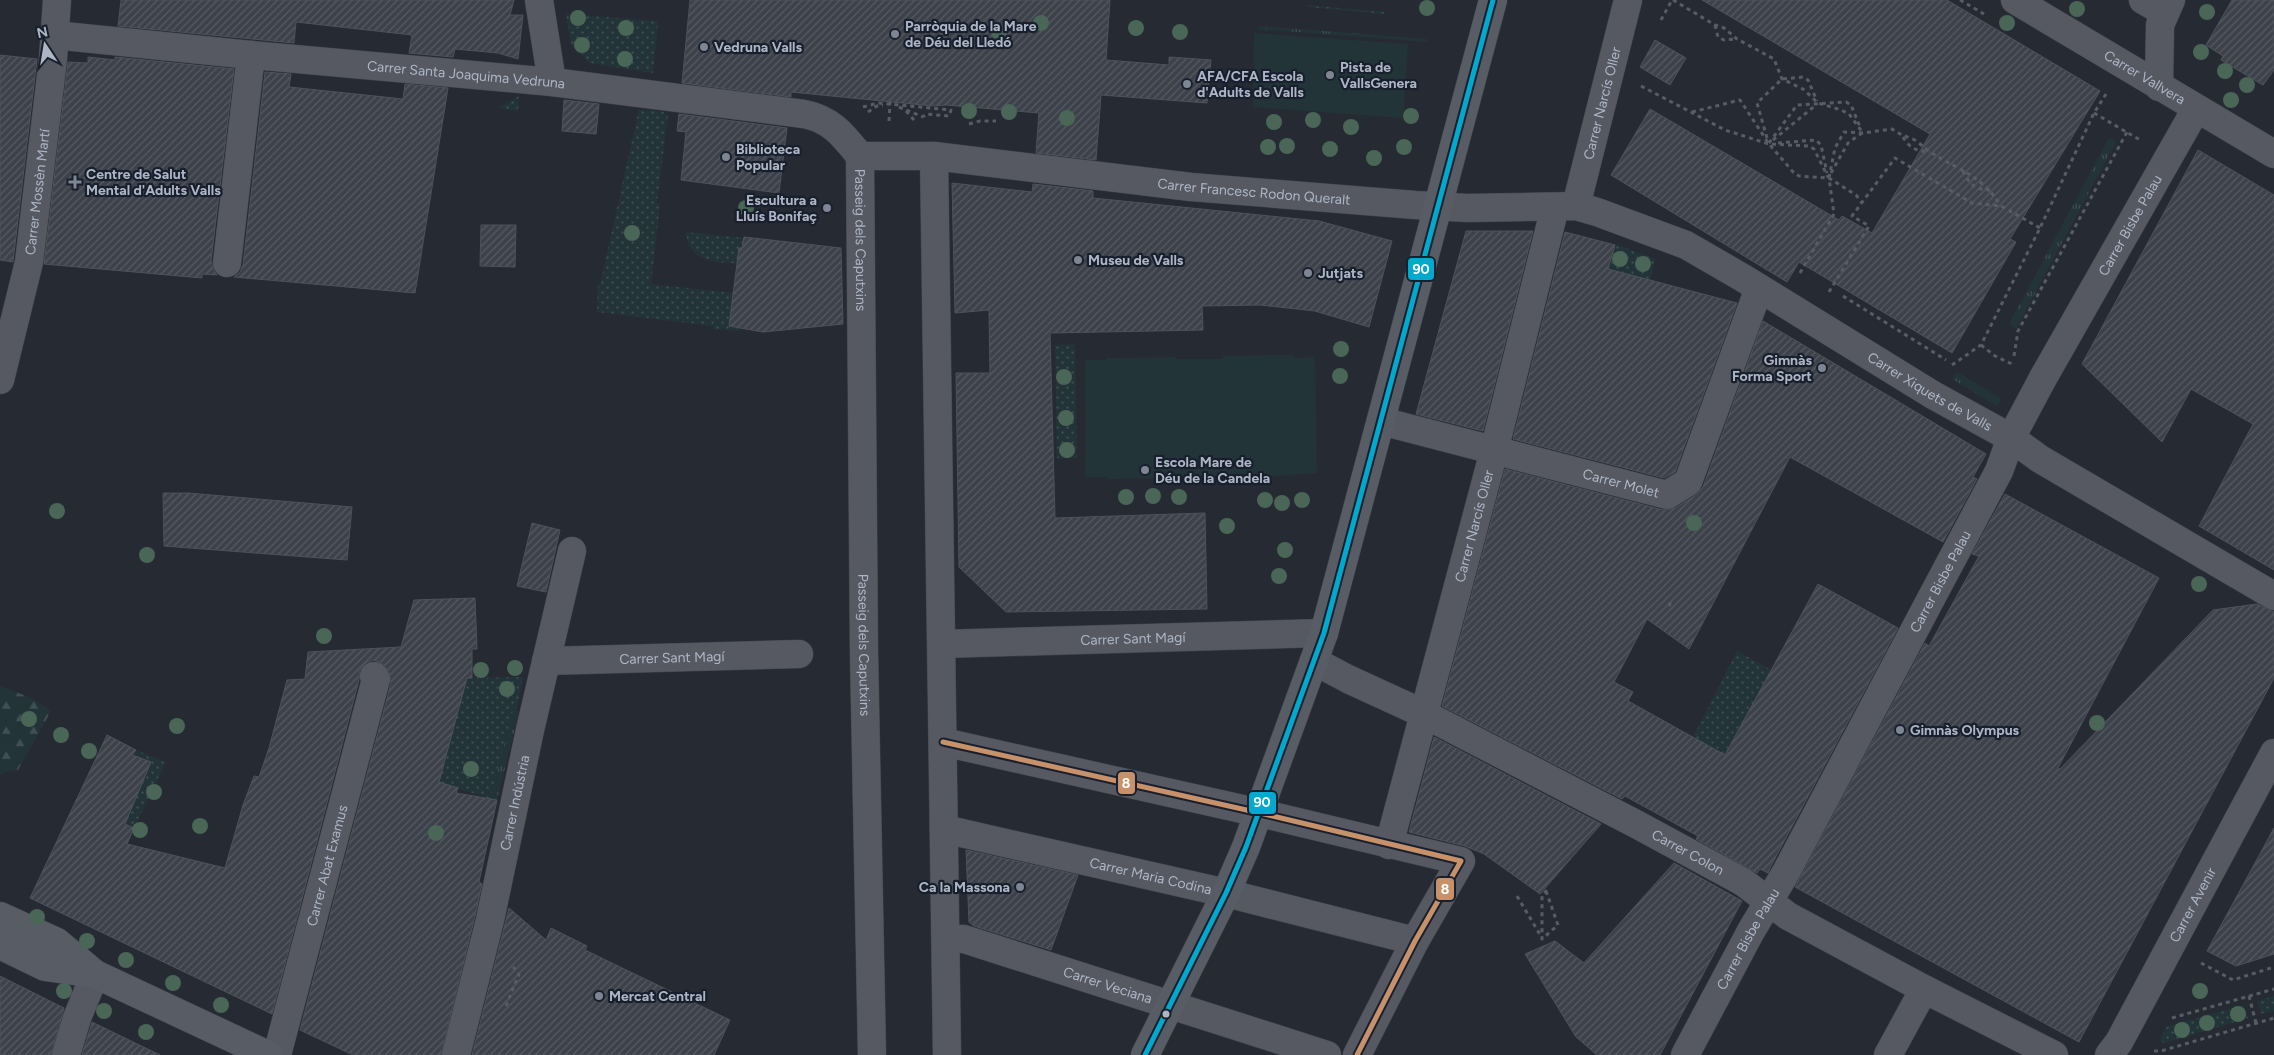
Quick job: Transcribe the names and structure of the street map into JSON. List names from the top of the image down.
{
  "streets": {
    "street": [
      "Carrer Santa Joaquima Vedruna",
      "Carrer Vallvera",
      "Carrer Narcís Oller",
      "Carrer Mossèn Martí",
      "Carrer Francesc Rodon Queralt",
      "Carrer Bisbe Palau",
      "Passeig dels Caputxins",
      "Carrer Xiquets de Valls",
      "Carrer Molet",
      "Carrer Sant Magí",
      "Carrer Indústria",
      "Carrer Colon",
      "Carrer Abat Examus",
      "Carrer Maria Codina",
      "Carrer Avenir",
      "Carrer Veciana"
    ]
  },
  "crossings": [
    ["Carrer Santa Joaquima Vedruna", "Carrer Mossèn Martí"],
    ["Carrer Santa Joaquima Vedruna", "Passeig dels Caputxins"],
    ["Carrer Vallvera", "Carrer Bisbe Palau"],
    ["Carrer Narcís Oller", "Carrer Francesc Rodon Queralt"],
    ["Carrer Narcís Oller", "Carrer Xiquets de Valls"],
    ["Carrer Narcís Oller", "Carrer Molet"],
    ["Carrer Narcís Oller", "Carrer Colon"],
    ["Carrer Francesc Rodon Queralt", "Passeig dels Caputxins"],
    ["Carrer Francesc Rodon Queralt", "Carrer Xiquets de Valls"],
    ["Carrer Bisbe Palau", "Carrer Xiquets de Valls"],
    ["Carrer Bisbe Palau", "Carrer Colon"],
    ["Carrer Xiquets de Valls", "Carrer Molet"],
    ["Carrer Sant Magí", "Carrer Indústria"]
  ],
  "places": {
    "other": [
      "Parròquia de la Mare de Déu del Lledó",
      "Vedruna Valls",
      "Pista de VallsGenera",
      "AFA/CFA Escola d'Adults de Valls",
      "Biblioteca Popular",
      "Escultura a Lluís Bonifaç",
      "Museu de Valls",
      "Jutjats",
      "Gimnàs Forma Sport",
      "Escola Mare de Déu de la Candela",
      "Gimnàs Olympus",
      "Ca la Massona",
      "Mercat Central"
    ],
    "health": ["Centre de Salut Mental d'Adults Valls"]
  },
  "lines": ["transit line 90", "transit line 8"],
  "north": "top"
}
